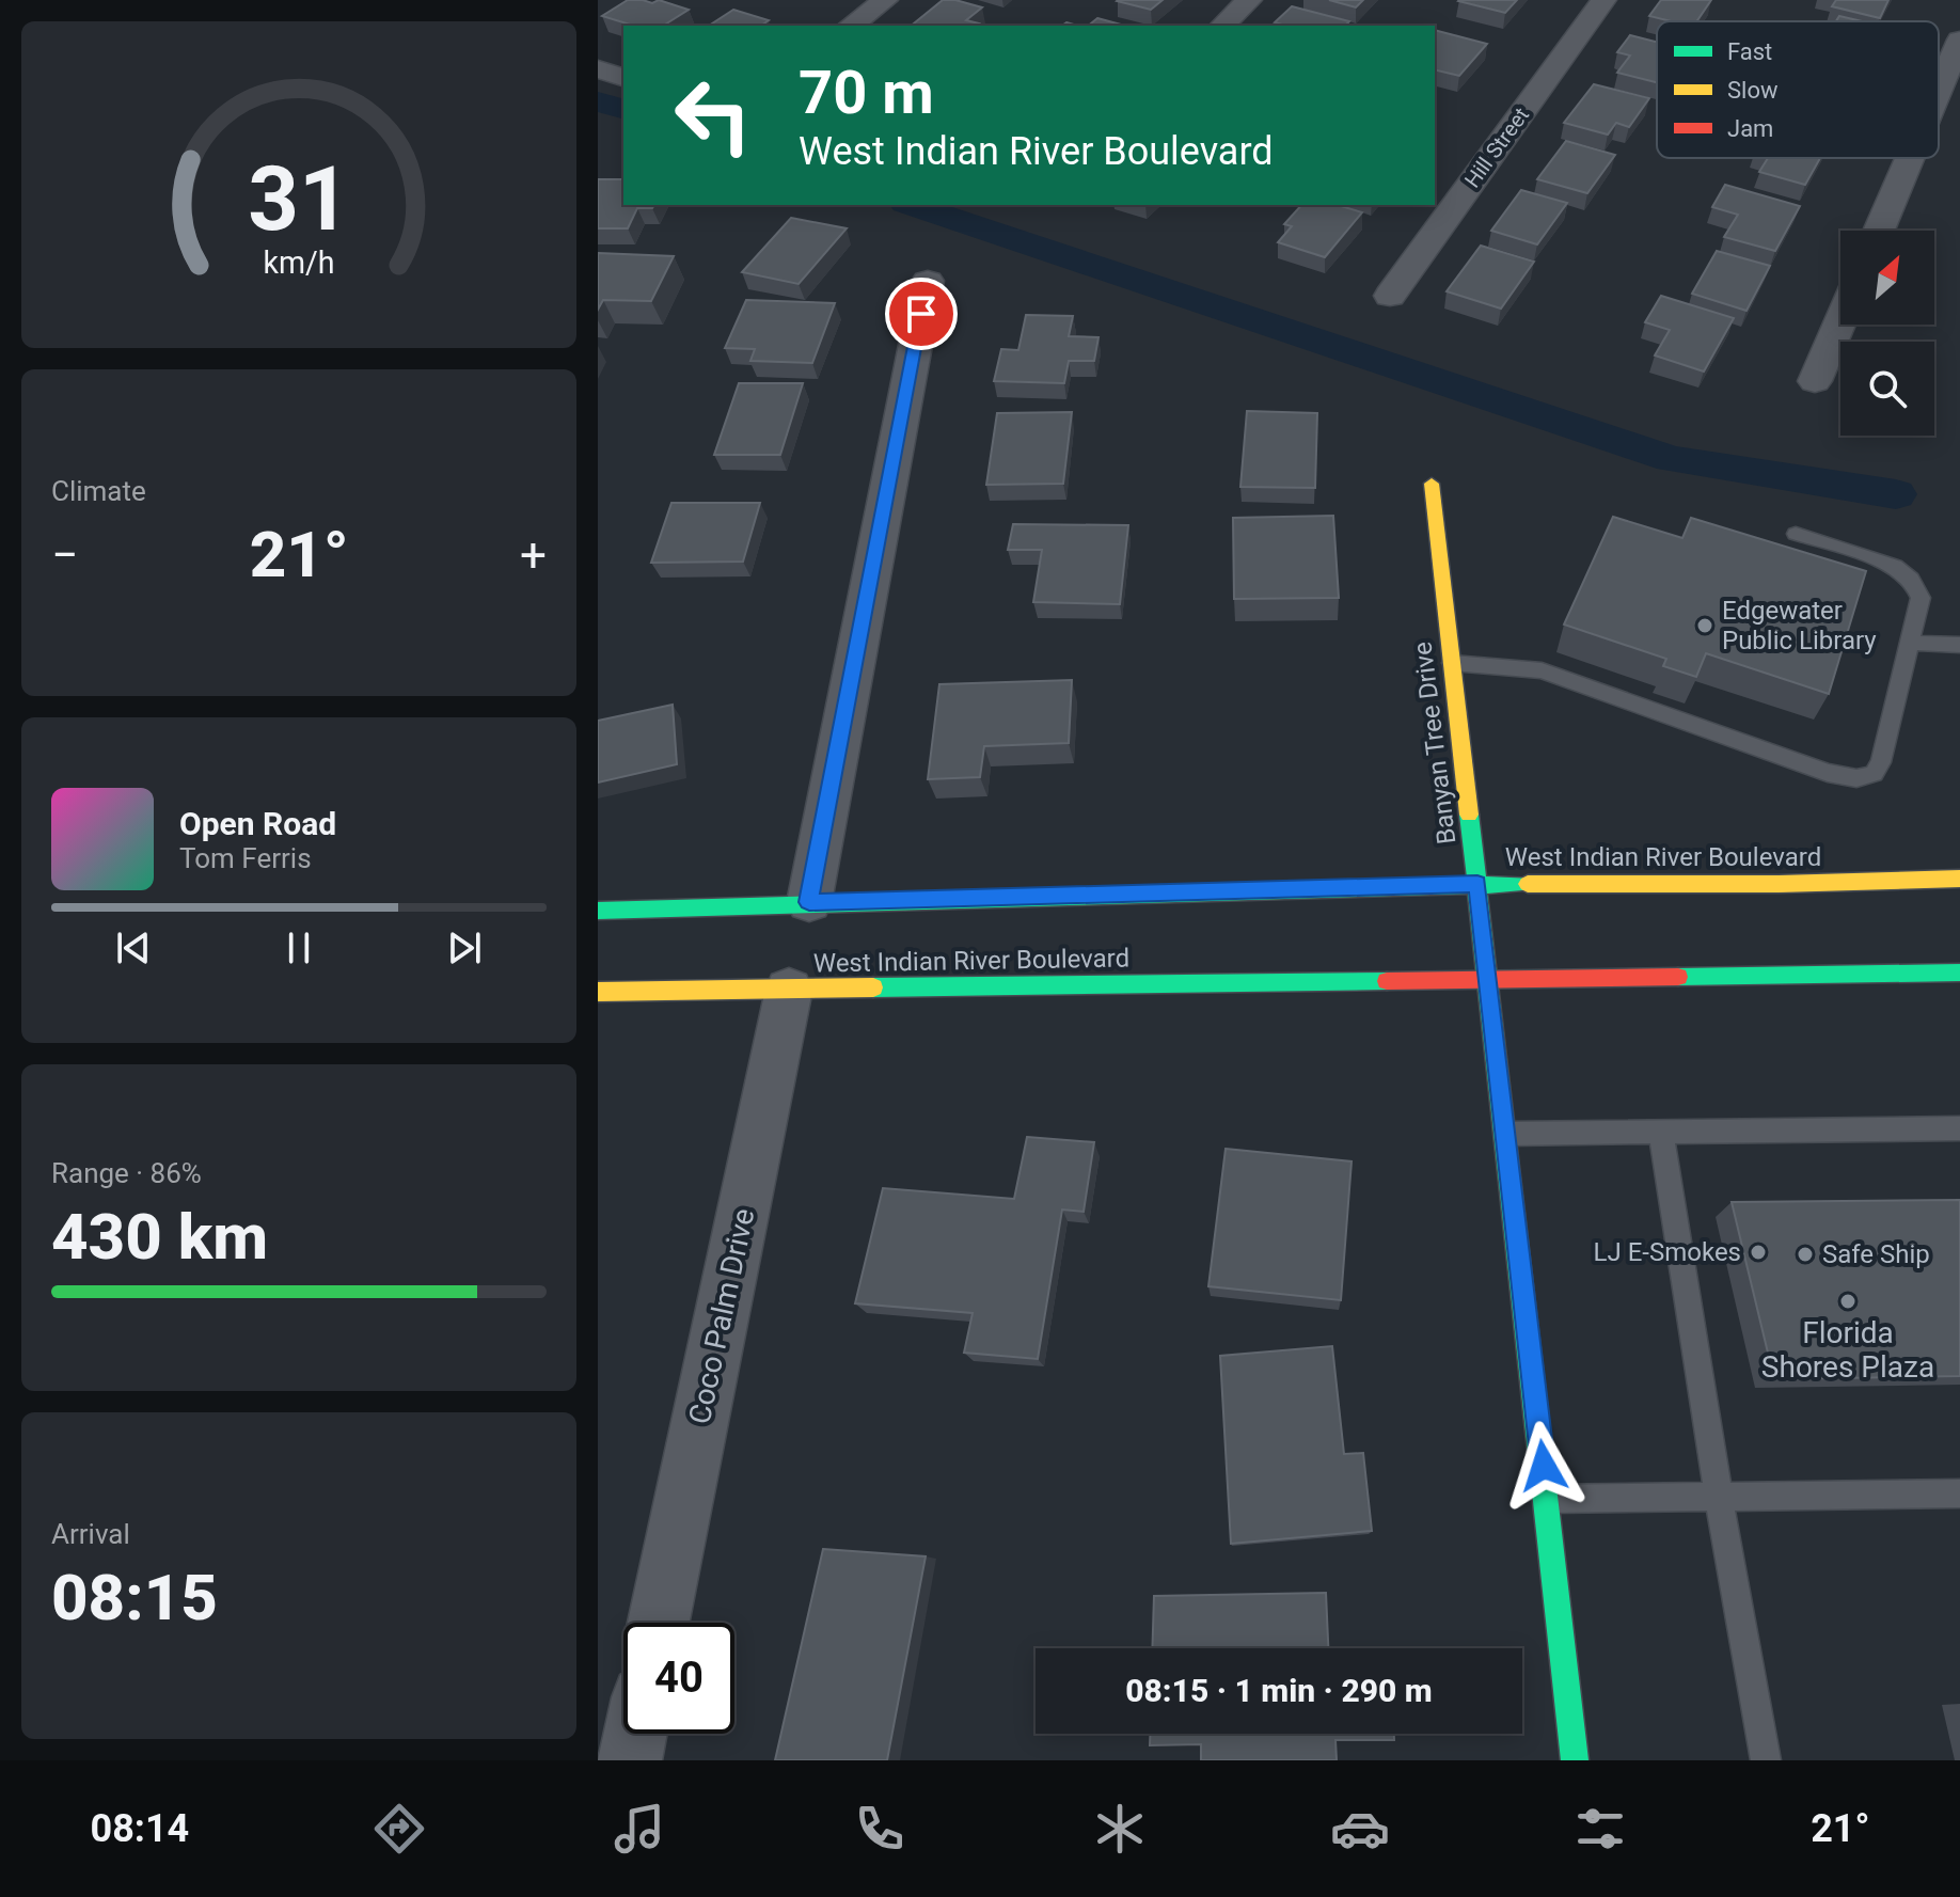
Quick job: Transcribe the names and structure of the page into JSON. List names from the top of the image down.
{
  "streets": {
    "main road": ["Banyan Tree Drive", "West Indian River Boulevard"],
    "street": ["Hill Street", "Coco Palm Drive"]
  },
  "crossings": [
    ["Banyan Tree Drive", "West Indian River Boulevard"],
    ["West Indian River Boulevard", "Coco Palm Drive"]
  ],
  "places": [
    "Edgewater Public Library",
    "LJ E-Smokes",
    "Safe Ship",
    "Florida Shores Plaza"
  ],
  "legend": ["Fast", "Slow", "Jam"],
  "north": "top right",
  "page": {
    "turn": ["70 m", "West Indian River Boulevard"],
    "tile": [
      "Climate",
      ["Range · 86%", "430 km"],
      ["Arrival", "08:15"]
    ],
    "heat": ["−", "21°", "+"],
    "song": ["Open Road", "Tom Ferris"],
    "limit": "40",
    "trip": "08:15 · 1 min · 290 m",
    "tabs": ["08:14", "21°"],
    "gauge": ["31", "km/h"]
  }
}
